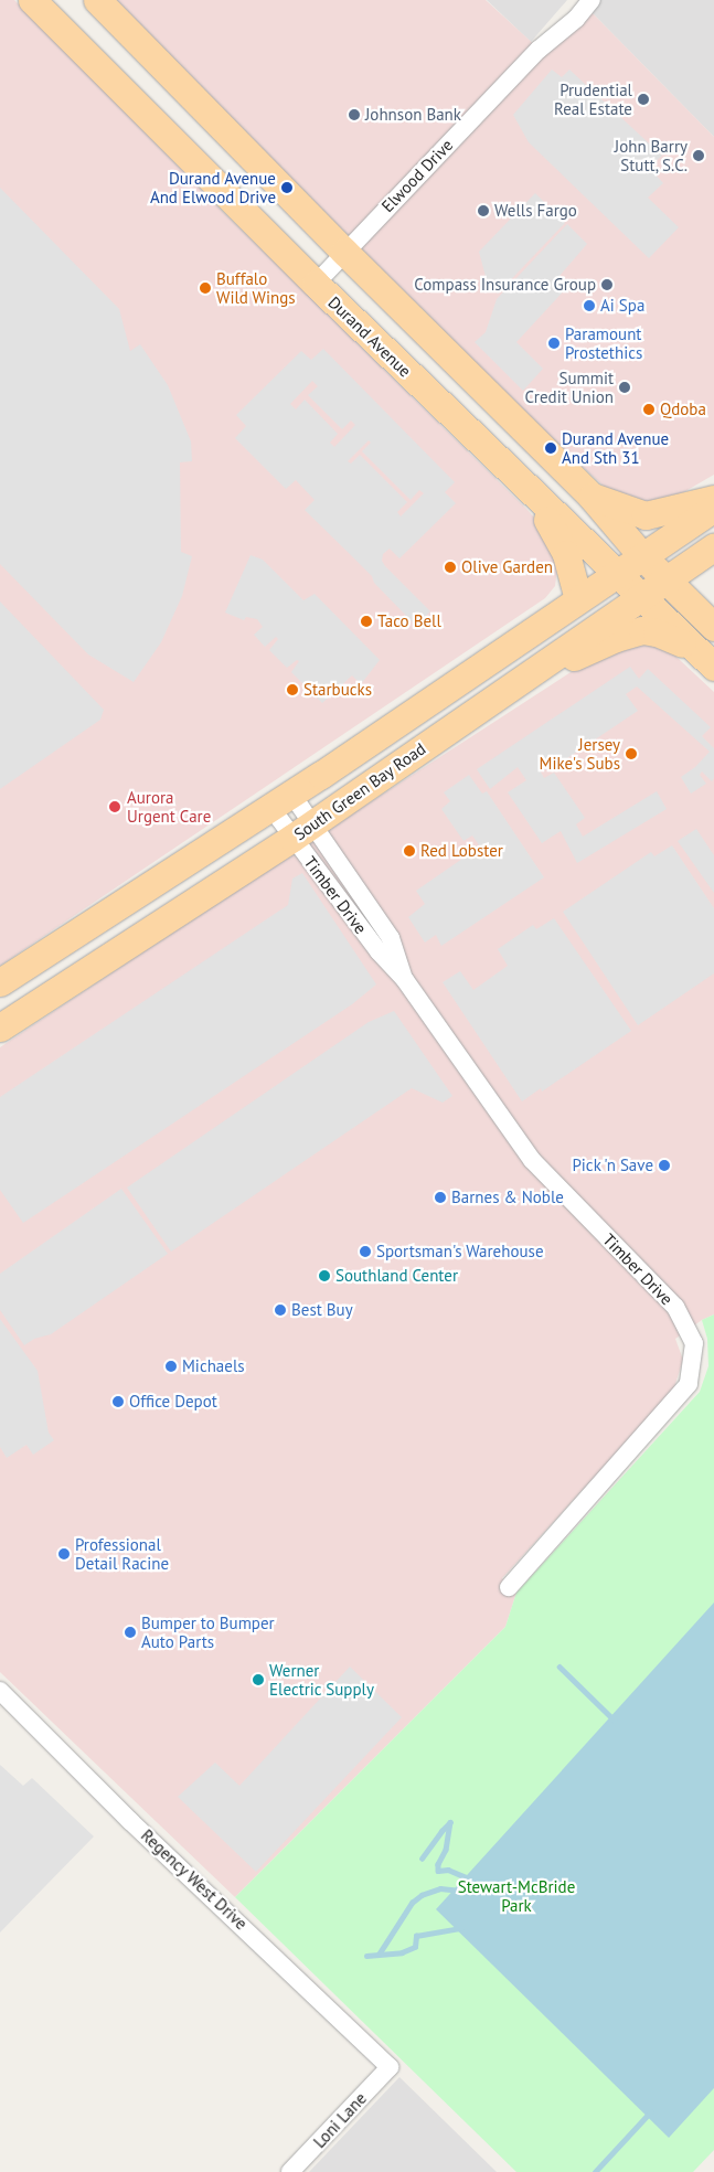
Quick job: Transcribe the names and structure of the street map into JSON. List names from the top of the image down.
{
  "streets": {
    "main road": ["Durand Avenue", "South Green Bay Road"],
    "street": [
      "Elwood Drive",
      "Timber Drive",
      "Regency West Drive",
      "Loni Lane"
    ]
  },
  "crossings": [
    ["Elwood Drive", "Durand Avenue"],
    ["Durand Avenue", "South Green Bay Road"],
    ["South Green Bay Road", "Timber Drive"],
    ["Regency West Drive", "Loni Lane"]
  ],
  "parks": ["Stewart-McBride Park"],
  "places": [
    "Prudential Real Estate",
    "Johnson Bank",
    "John Barry Stutt, S.C.",
    "Durand Avenue And Elwood Drive",
    "Wells Fargo",
    "Compass Insurance Group",
    "Buffalo Wild Wings",
    "Ai Spa",
    "Paramount Prostethics",
    "Summit Credit Union",
    "Qdoba",
    "Durand Avenue And Sth 31",
    "Olive Garden",
    "Taco Bell",
    "Starbucks",
    "Jersey Mike's Subs",
    "Aurora Urgent Care",
    "Red Lobster",
    "Pick 'n Save",
    "Barnes & Noble",
    "Sportsman's Warehouse",
    "Southland Center",
    "Best Buy",
    "Michaels",
    "Office Depot",
    "Professional Detail Racine",
    "Bumper to Bumper Auto Parts",
    "Werner Electric Supply"
  ]
}
